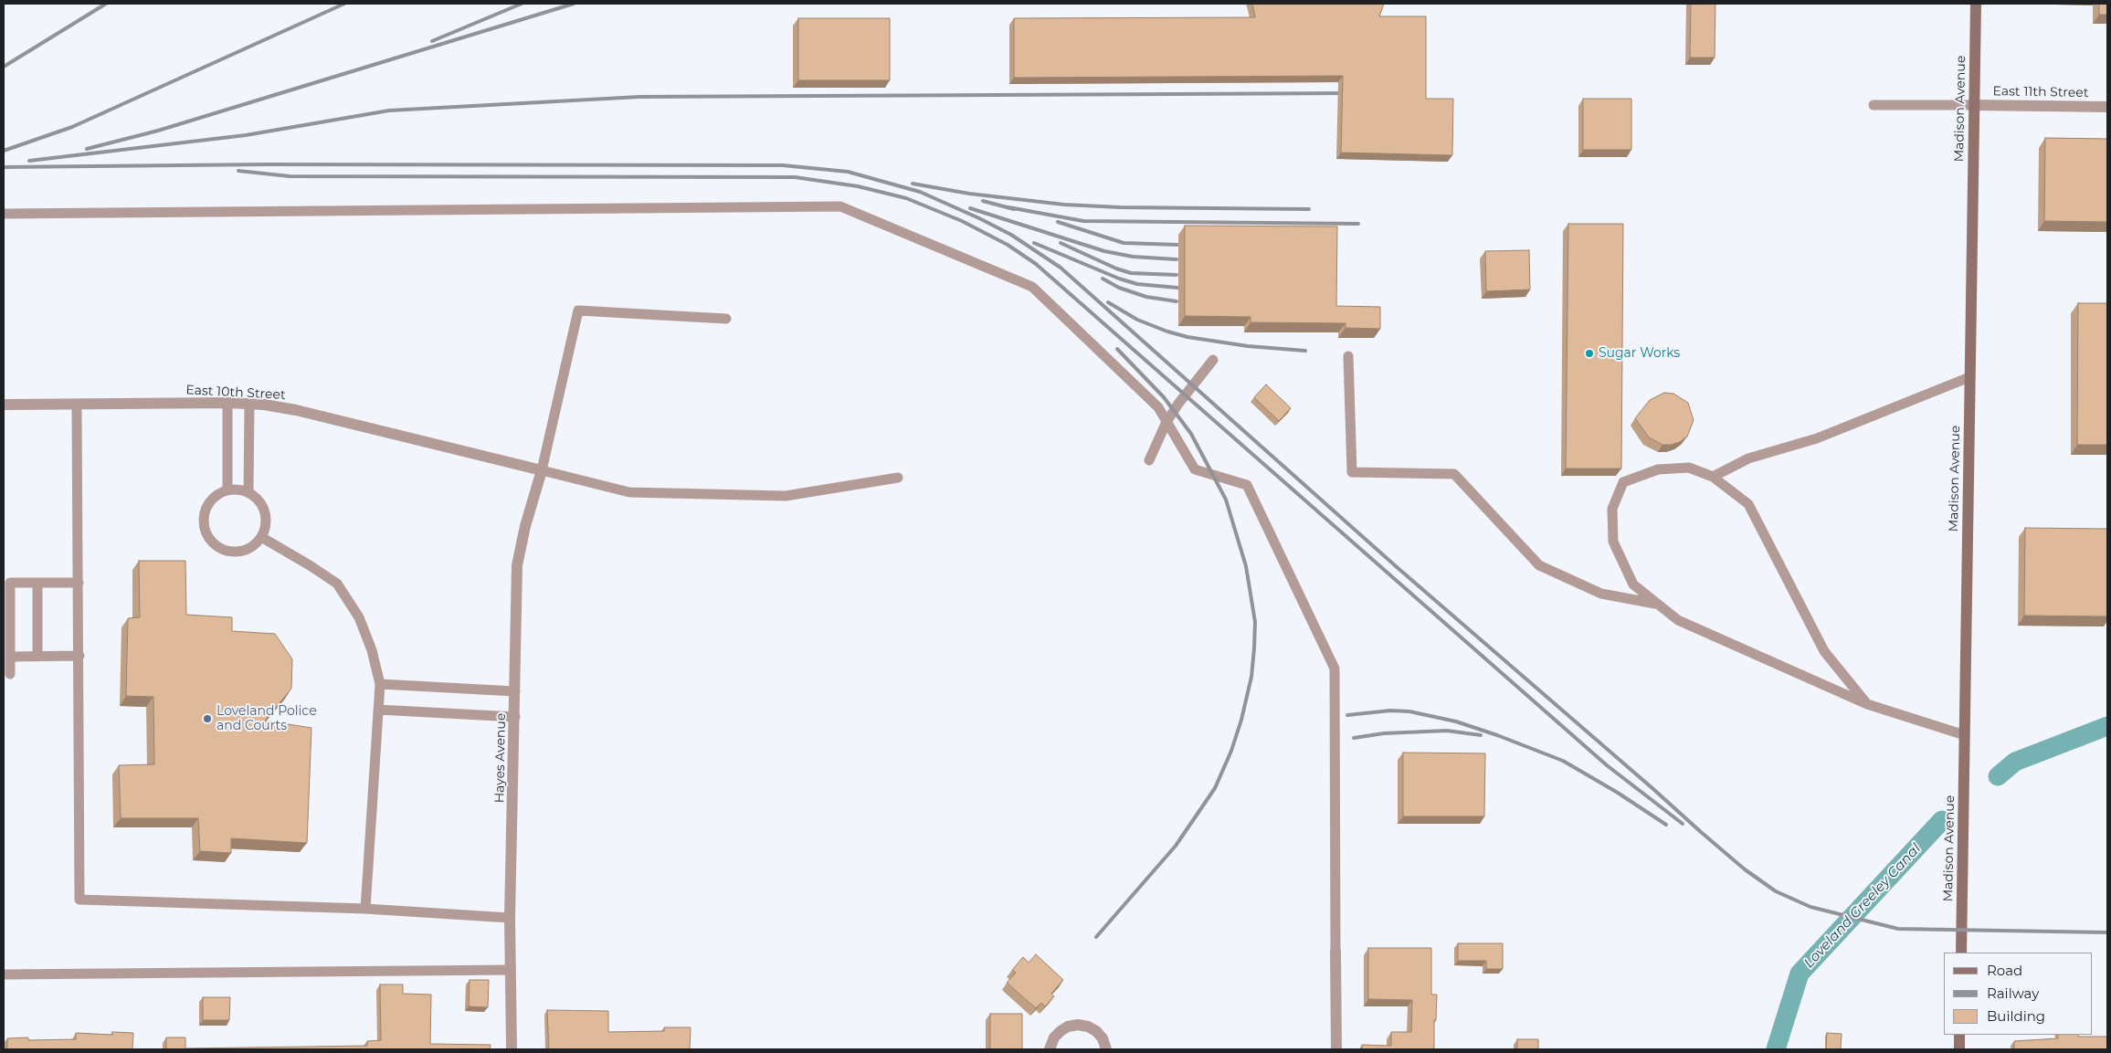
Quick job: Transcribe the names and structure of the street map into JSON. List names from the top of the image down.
{
  "streets": {
    "main road": ["Madison Avenue"],
    "street": ["East 11th Street", "East 10th Street", "Hayes Avenue"]
  },
  "crossings": [
    ["East 11th Street", "Madison Avenue"],
    ["East 10th Street", "Hayes Avenue"]
  ],
  "water": ["Loveland Greeley Canal"],
  "places": ["Sugar Works", "Loveland Police and Courts"],
  "legend": ["Road", "Railway", "Building"]
}
